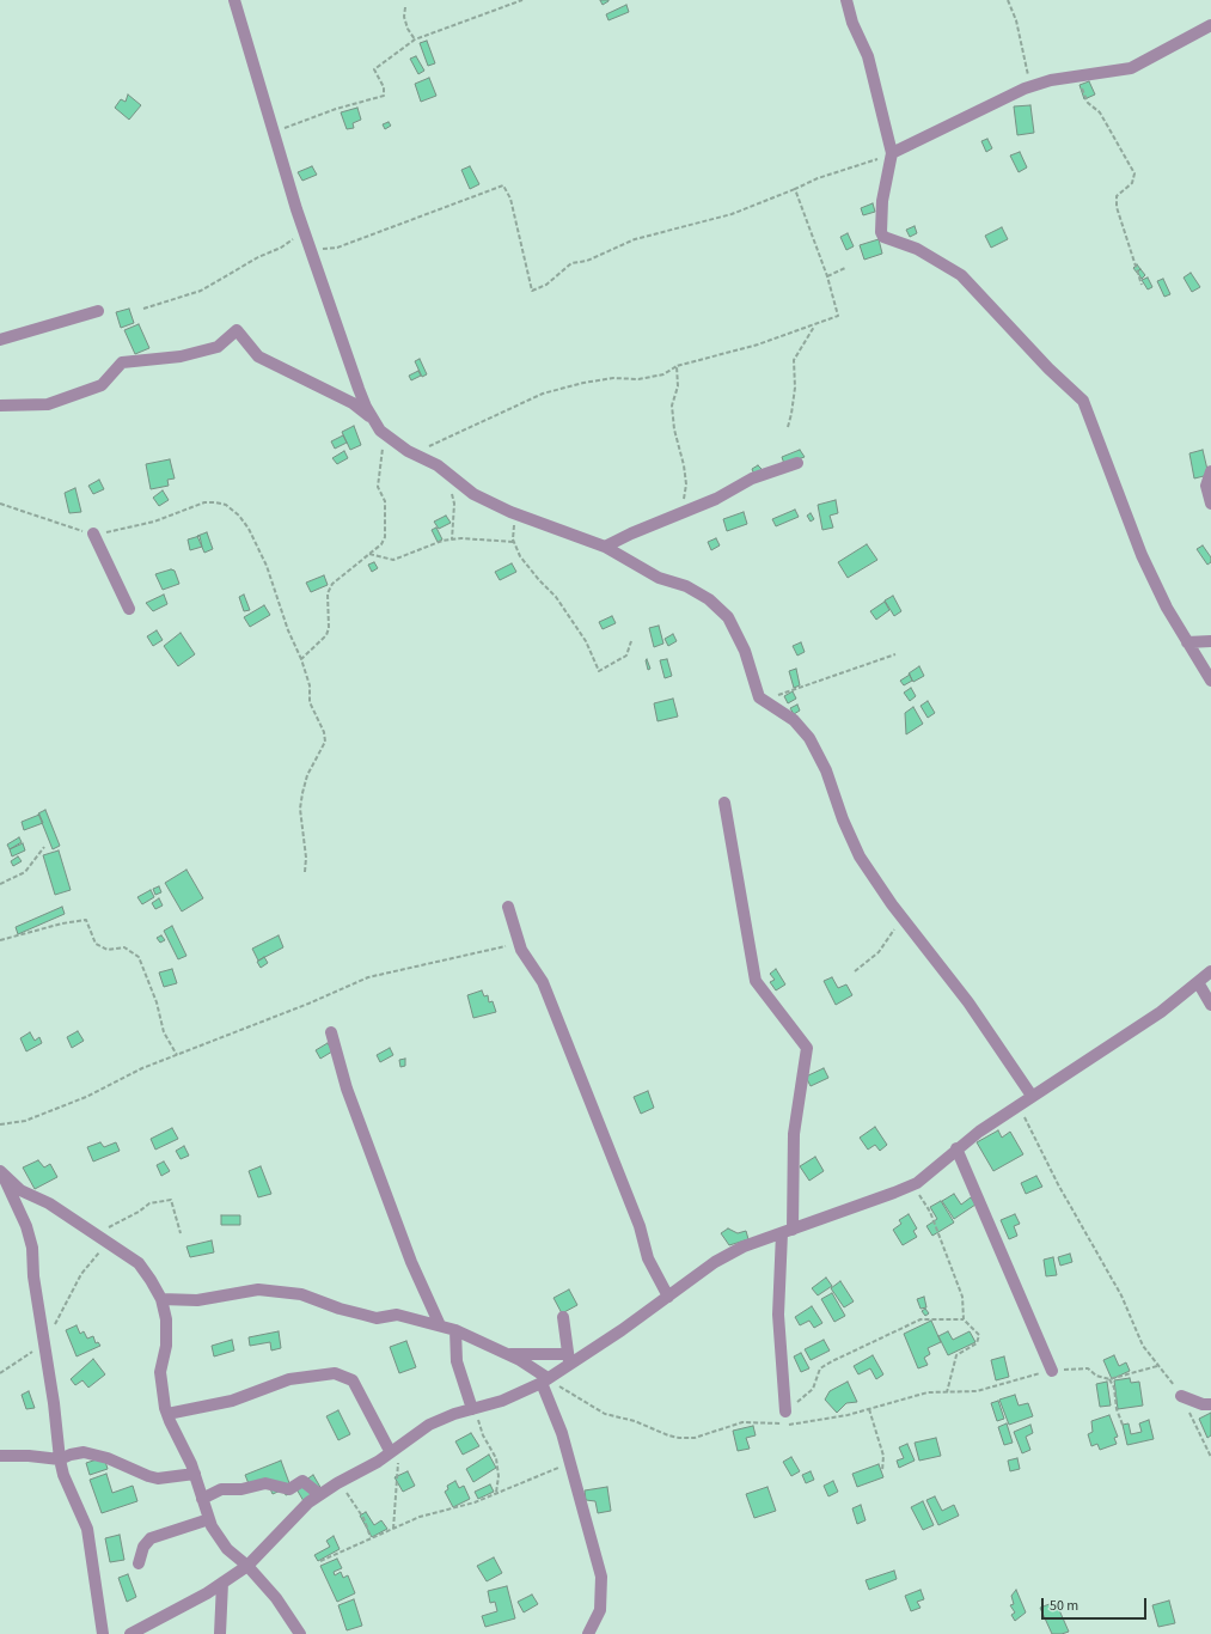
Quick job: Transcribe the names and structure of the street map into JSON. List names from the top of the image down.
{
  "scale_bar": "50 m"
}
